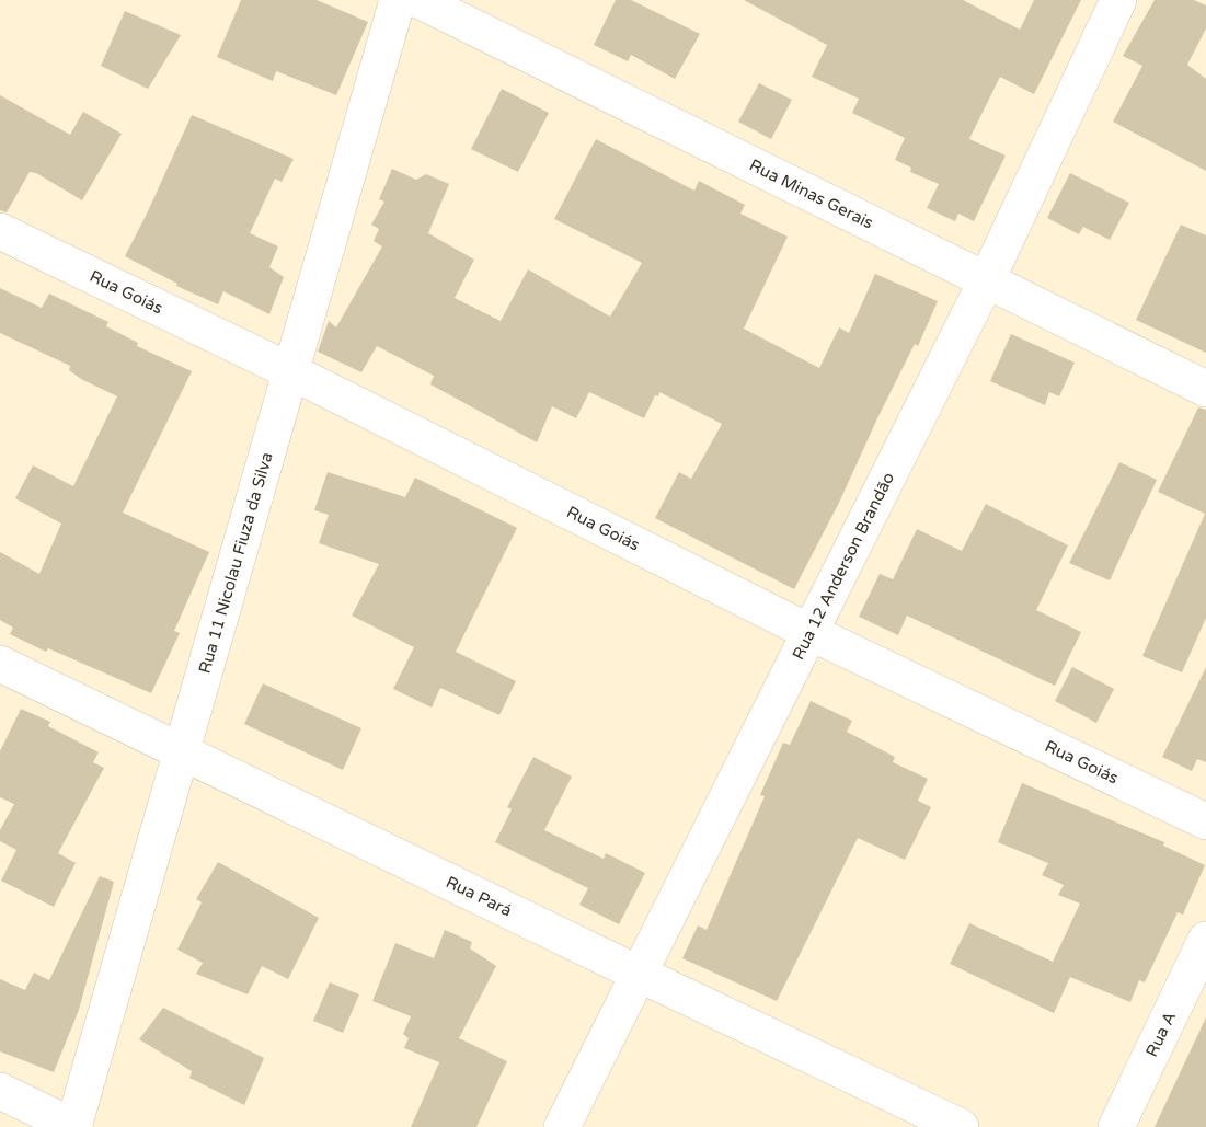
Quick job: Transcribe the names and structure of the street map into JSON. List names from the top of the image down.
{
  "streets": {
    "street": [
      "Rua Minas Gerais",
      "Rua Goiás",
      "Rua 11 Nicolau Fiuza da Silva",
      "Rua 12 Anderson Brandão",
      "Rua Pará",
      "Rua A"
    ]
  },
  "crossings": [
    ["Rua Minas Gerais", "Rua 12 Anderson Brandão"],
    ["Rua Goiás", "Rua 11 Nicolau Fiuza da Silva"],
    ["Rua Goiás", "Rua 12 Anderson Brandão"],
    ["Rua 11 Nicolau Fiuza da Silva", "Rua Pará"],
    ["Rua 12 Anderson Brandão", "Rua Pará"]
  ]
}
